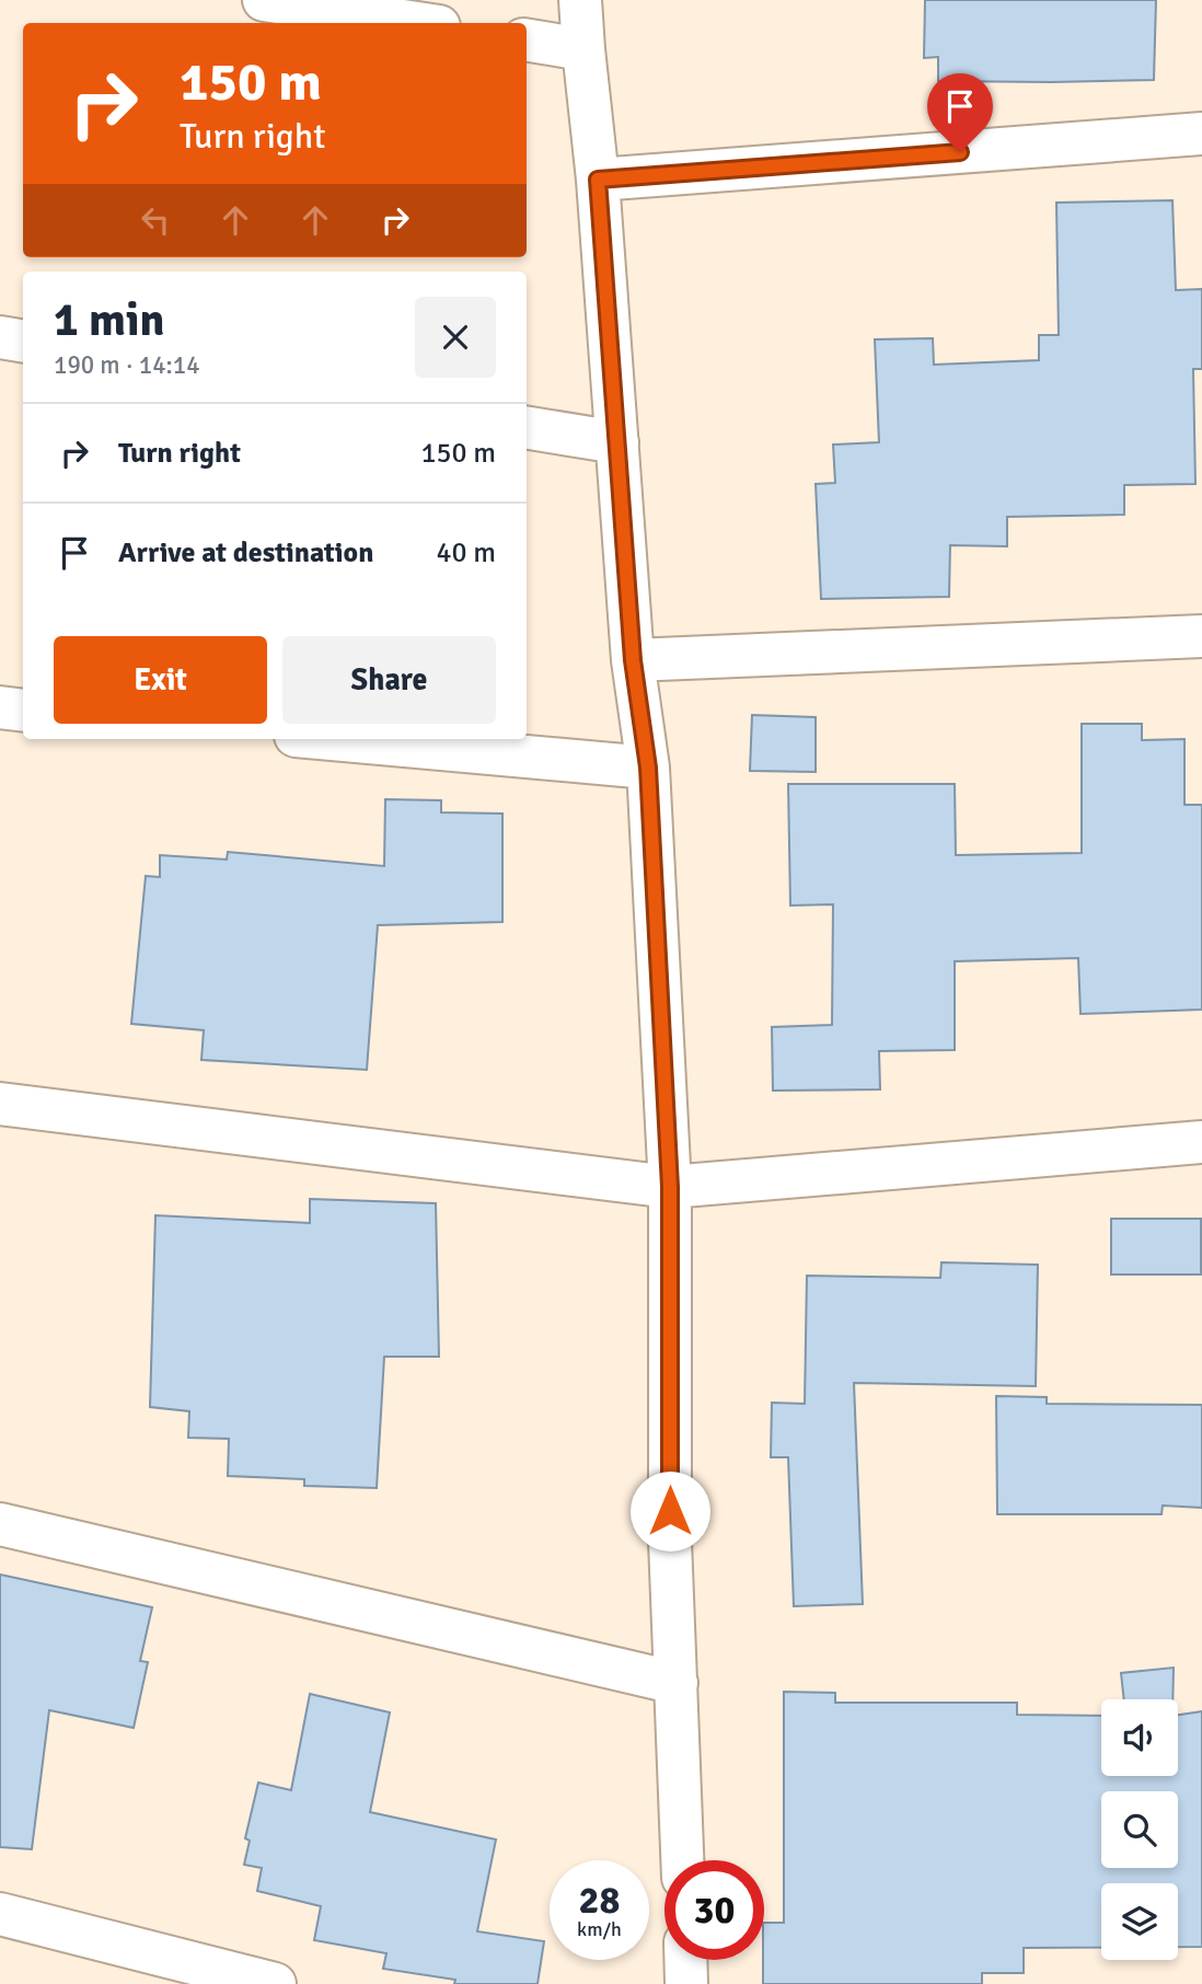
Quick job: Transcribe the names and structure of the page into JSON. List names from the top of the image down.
{
  "page": {
    "turn": ["150 m", "Turn right"],
    "heading": ["1 min", "190 m · 14:14"],
    "list": [
      {
        "name": "Turn right",
        "value": "150 m"
      },
      {
        "name": "Arrive at destination",
        "value": "40 m"
      }
    ],
    "buttons": ["Exit", "Share"],
    "speed": "28 km/h",
    "limit": "30"
  }
}
